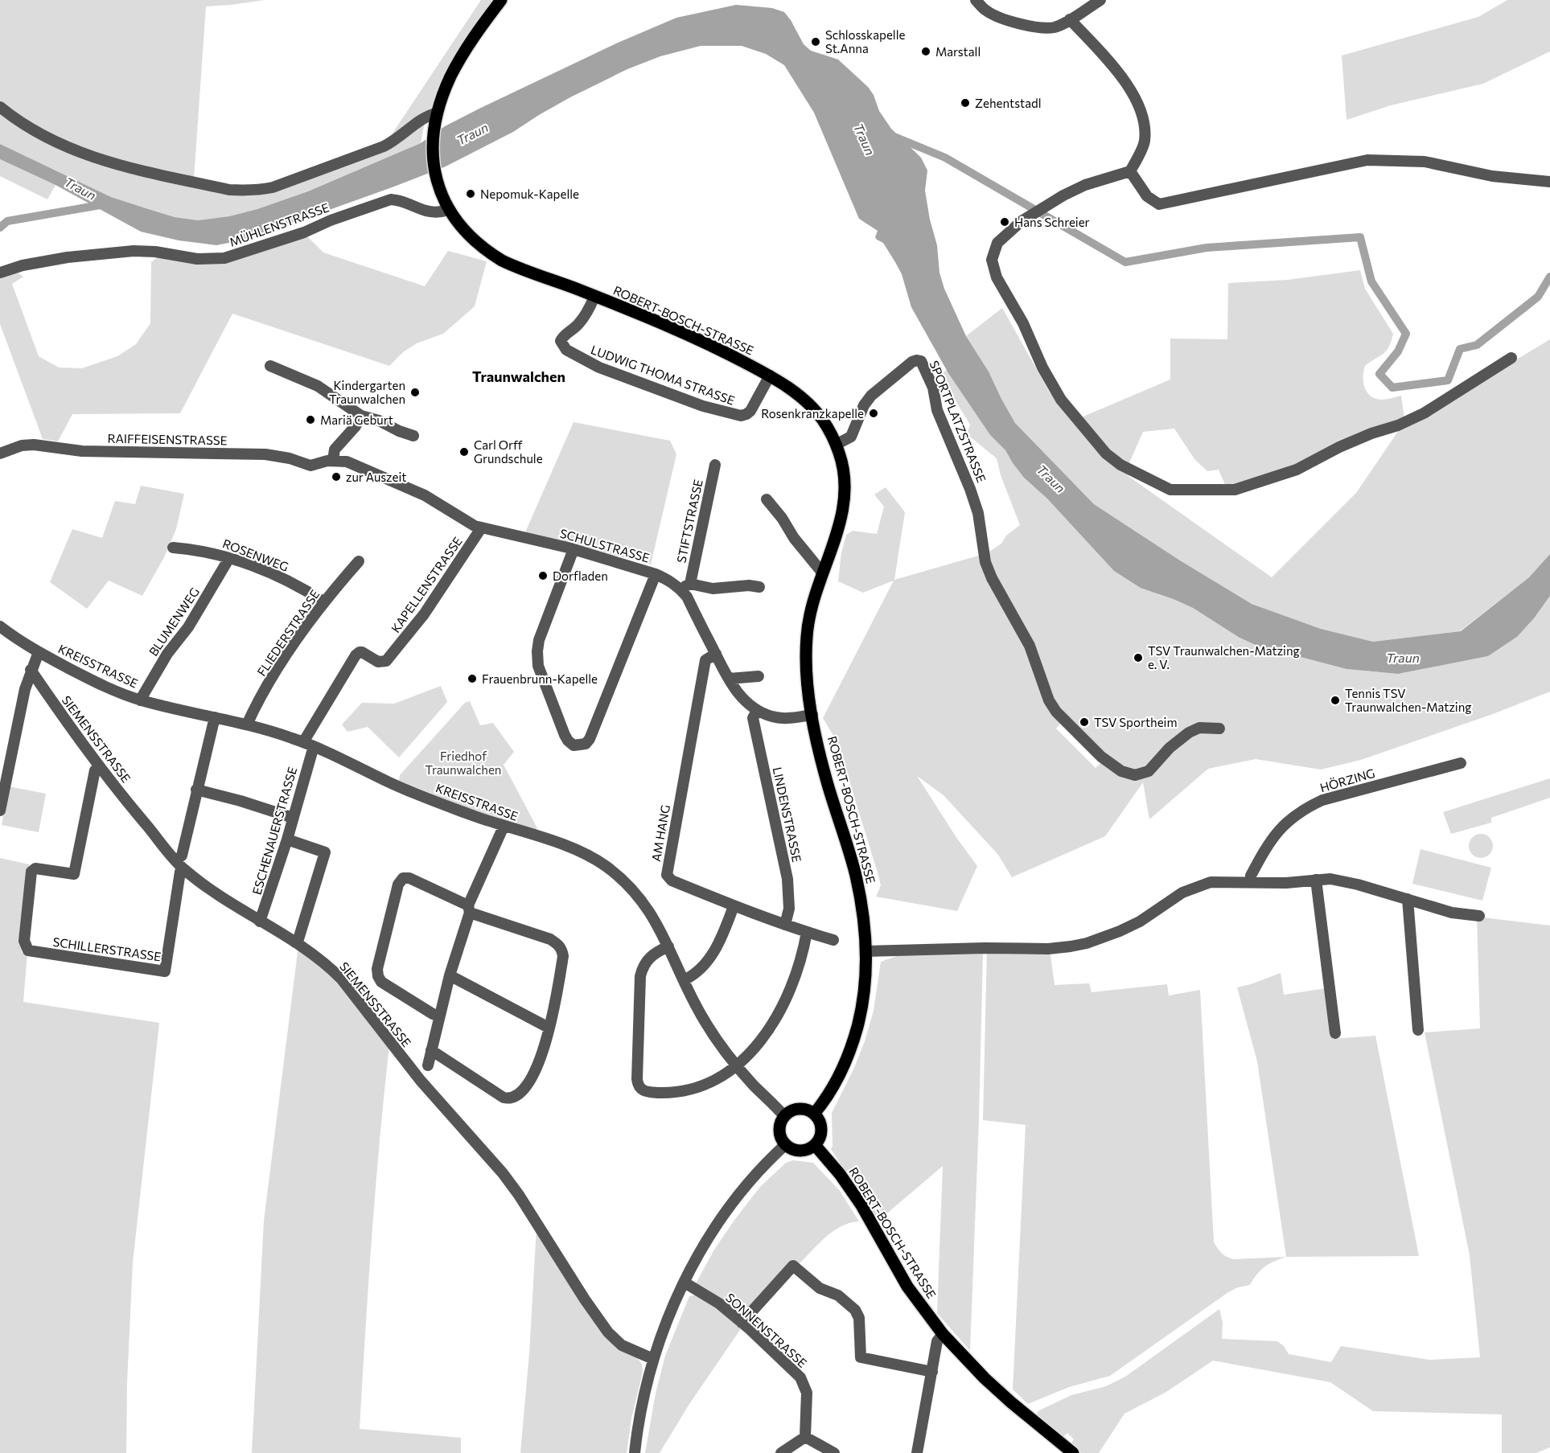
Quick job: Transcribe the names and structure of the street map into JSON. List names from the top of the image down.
{
  "streets": {
    "main road": ["ROBERT-BOSCH-STRASSE"],
    "street": [
      "MÜHLENSTRASSE",
      "LUDWIG THOMA STRASSE",
      "SPORTPLATZSTRASSE",
      "RAIFFEISENSTRASSE",
      "STIFTSTRASSE",
      "SCHULSTRASSE",
      "ROSENWEG",
      "KAPELLENSTRASSE",
      "BLUMENWEG",
      "FLIEDERSTRASSE",
      "KREISSTRASSE",
      "SIEMENSSTRASSE",
      "HÖRZING",
      "LINDENSTRASSE",
      "ESCHENAUERSTRASSE",
      "AM HANG",
      "SCHILLERSTRASSE",
      "SONNENSTRASSE"
    ]
  },
  "crossings": [
    ["MÜHLENSTRASSE", "ROBERT-BOSCH-STRASSE"],
    ["ROBERT-BOSCH-STRASSE", "LUDWIG THOMA STRASSE"],
    ["ROBERT-BOSCH-STRASSE", "SPORTPLATZSTRASSE"],
    ["ROBERT-BOSCH-STRASSE", "SCHULSTRASSE"],
    ["ROBERT-BOSCH-STRASSE", "KREISSTRASSE"],
    ["RAIFFEISENSTRASSE", "SCHULSTRASSE"],
    ["STIFTSTRASSE", "SCHULSTRASSE"],
    ["SCHULSTRASSE", "KAPELLENSTRASSE"],
    ["SCHULSTRASSE", "LINDENSTRASSE"],
    ["SCHULSTRASSE", "AM HANG"],
    ["ROSENWEG", "BLUMENWEG"],
    ["ROSENWEG", "FLIEDERSTRASSE"],
    ["KAPELLENSTRASSE", "KREISSTRASSE"],
    ["KAPELLENSTRASSE", "ESCHENAUERSTRASSE"],
    ["BLUMENWEG", "KREISSTRASSE"],
    ["FLIEDERSTRASSE", "KREISSTRASSE"],
    ["KREISSTRASSE", "ESCHENAUERSTRASSE"],
    ["KREISSTRASSE", "SCHILLERSTRASSE"],
    ["SIEMENSSTRASSE", "ESCHENAUERSTRASSE"],
    ["SIEMENSSTRASSE", "SCHILLERSTRASSE"],
    ["LINDENSTRASSE", "AM HANG"]
  ],
  "districts": ["Traunwalchen"],
  "water": ["Traun"],
  "parks": ["Friedhof Traunwalchen"],
  "places": [
    "Schlosskapelle St.Anna",
    "Marstall",
    "Zehentstadl",
    "Nepomuk-Kapelle",
    "Hans Schreier",
    "Kindergarten Traunwalchen",
    "Rosenkranzkapelle",
    "Mariä Geburt",
    "Carl Orff Grundschule",
    "zur Auszeit",
    "Dorfladen",
    "TSV Traunwalchen-Matzing e. V.",
    "Frauenbrunn-Kapelle",
    "Tennis TSV Traunwalchen-Matzing",
    "TSV Sportheim"
  ]
}
